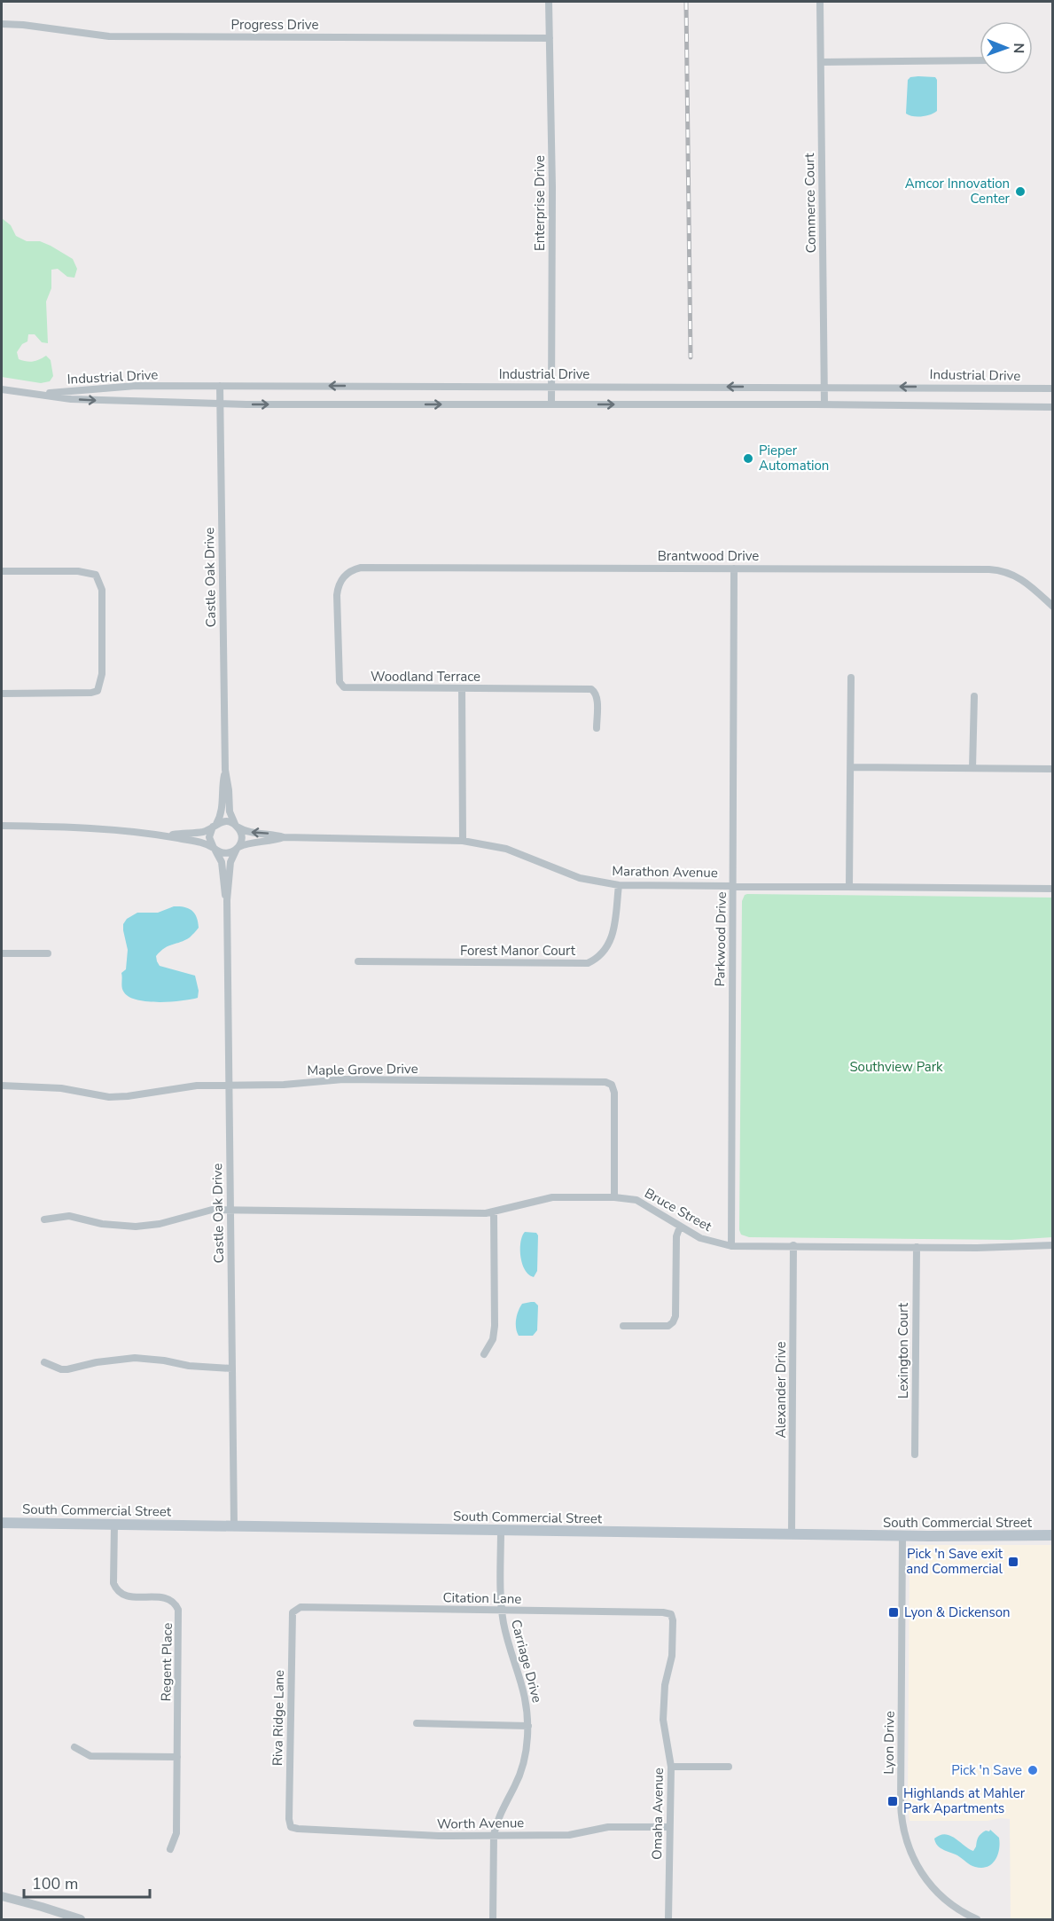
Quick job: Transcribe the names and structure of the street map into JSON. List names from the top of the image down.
{
  "streets": {
    "main road": ["South Commercial Street"],
    "street": [
      "Progress Drive",
      "Enterprise Drive",
      "Commerce Court",
      "Industrial Drive",
      "Brantwood Drive",
      "Castle Oak Drive",
      "Woodland Terrace",
      "Marathon Avenue",
      "Parkwood Drive",
      "Forest Manor Court",
      "Maple Grove Drive",
      "Bruce Street",
      "Lexington Court",
      "Alexander Drive",
      "Citation Lane",
      "Carriage Drive",
      "Regent Place",
      "Riva Ridge Lane",
      "Lyon Drive",
      "Omaha Avenue",
      "Worth Avenue"
    ]
  },
  "crossings": [
    ["Progress Drive", "Enterprise Drive"],
    ["Enterprise Drive", "Industrial Drive"],
    ["Commerce Court", "Industrial Drive"],
    ["Industrial Drive", "Castle Oak Drive"],
    ["Brantwood Drive", "Woodland Terrace"],
    ["Brantwood Drive", "Parkwood Drive"],
    ["Castle Oak Drive", "Marathon Avenue"],
    ["Castle Oak Drive", "Maple Grove Drive"],
    ["Castle Oak Drive", "Bruce Street"],
    ["Castle Oak Drive", "South Commercial Street"],
    ["Marathon Avenue", "Parkwood Drive"],
    ["Marathon Avenue", "Forest Manor Court"],
    ["Parkwood Drive", "Bruce Street"],
    ["Maple Grove Drive", "Bruce Street"],
    ["Bruce Street", "Lexington Court"],
    ["Bruce Street", "Alexander Drive"],
    ["Alexander Drive", "South Commercial Street"],
    ["South Commercial Street", "Carriage Drive"],
    ["South Commercial Street", "Regent Place"],
    ["South Commercial Street", "Lyon Drive"],
    ["Citation Lane", "Carriage Drive"],
    ["Citation Lane", "Riva Ridge Lane"],
    ["Citation Lane", "Omaha Avenue"],
    ["Carriage Drive", "Worth Avenue"],
    ["Riva Ridge Lane", "Worth Avenue"],
    ["Omaha Avenue", "Worth Avenue"]
  ],
  "parks": ["Southview Park"],
  "places": {
    "other": ["Amcor Innovation Center", "Pieper Automation", "Pick 'n Save"],
    "transit": ["Pick 'n Save exit and Commercial", "Lyon & Dickenson", "Highlands at Mahler Park Apartments"]
  },
  "scale_bar": "100 m",
  "north": "right"
}
